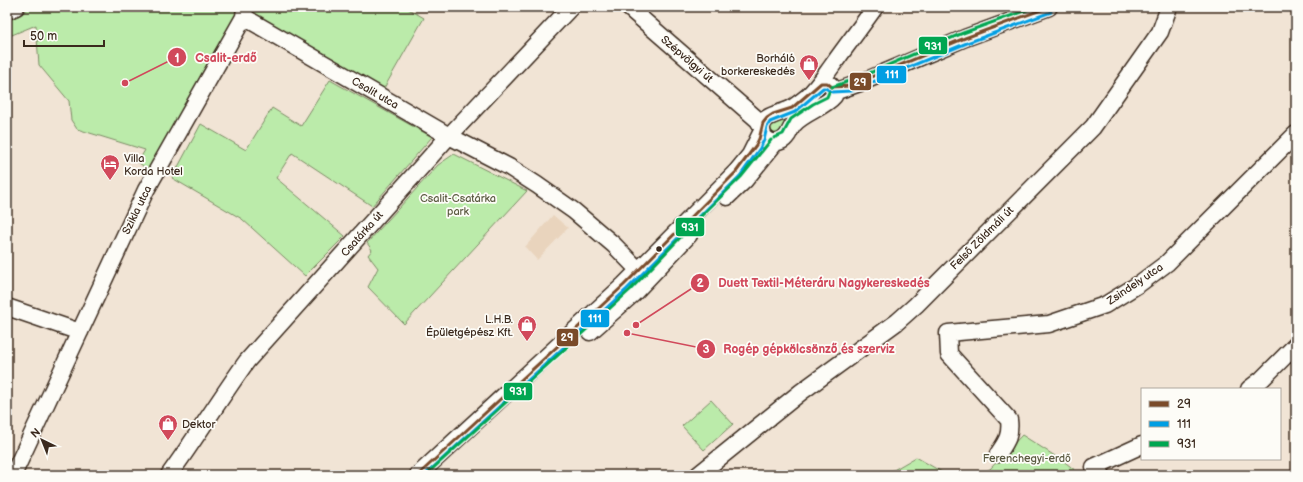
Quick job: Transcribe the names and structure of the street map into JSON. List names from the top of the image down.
{
  "streets": {
    "street": [
      "Szépvölgyi út",
      "Csalit utca",
      "Szikla utca",
      "Csatárka út",
      "Felső Zöldmáli út",
      "Zsindely utca"
    ]
  },
  "crossings": [
    ["Szépvölgyi út", "Csalit utca"],
    ["Csalit utca", "Szikla utca"],
    ["Csalit utca", "Csatárka út"]
  ],
  "parks": ["Csalit-Csatárka park", "Ferenchegyi-erdő"],
  "places": {
    "shop": ["Borháló borkereskedés", "L.H.B. Épületgépész Kft.", "Dektor"],
    "other": ["Csalit-erdő", "Duett Textil-Méteráru Nagykereskedés", "Rogép gépkölcsönző és szerviz"],
    "hotel": ["Villa Korda Hotel"]
  },
  "lines": ["transit line 29", "transit line 931", "transit line 111"],
  "legend": ["29", "111", "931"],
  "scale_bar": "50 m",
  "north": "top left"
}
